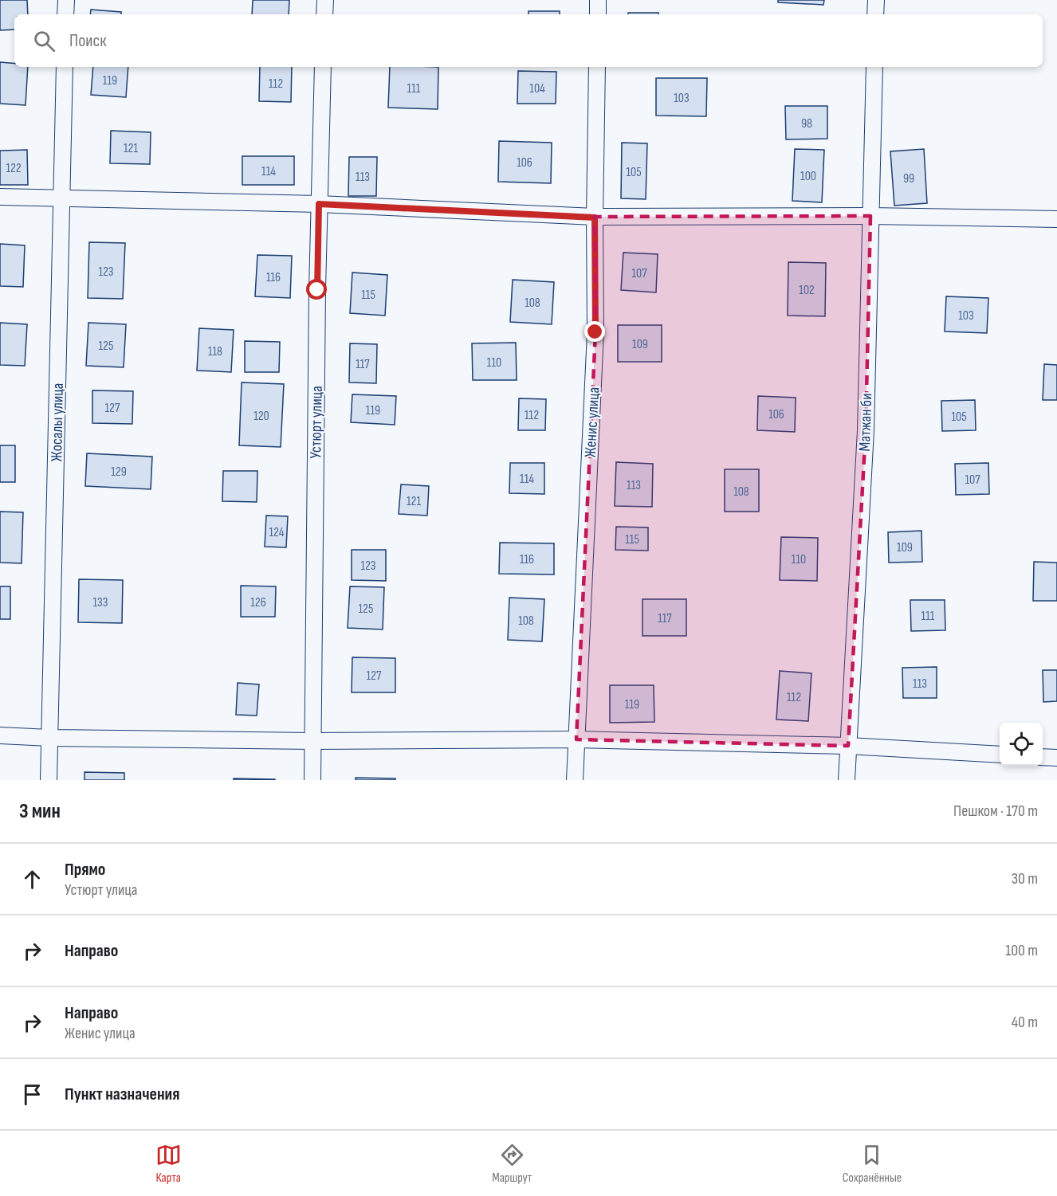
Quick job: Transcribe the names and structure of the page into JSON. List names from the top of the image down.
{
  "streets": {
    "street": [
      "Жосалы улица",
      "Устюрт улица",
      "Женис улица",
      "Матжан би"
    ]
  },
  "house_numbers": [
    "119",
    "112",
    "111",
    "104",
    "103",
    "98",
    "121",
    "106",
    "122",
    "114",
    "105",
    "100",
    "113",
    "99",
    "123",
    "107",
    "116",
    "102",
    "115",
    "108",
    "103",
    "109",
    "125",
    "118",
    "110",
    "117",
    "127",
    "119",
    "106",
    "112",
    "120",
    "105",
    "129",
    "114",
    "107",
    "113",
    "108",
    "121",
    "124",
    "115",
    "109",
    "116",
    "110",
    "123",
    "133",
    "126",
    "125",
    "111",
    "117",
    "108",
    "127",
    "113",
    "112",
    "119"
  ],
  "page": {
    "search": "Поиск",
    "heading": ["3 мин", "Пешком · 170 m"],
    "list": [
      ["Прямо", "Устюрт улица", "30 m"],
      ["Направо", "100 m"],
      ["Направо", "Женис улица", "40 m"],
      "Пункт назначения"
    ],
    "nav": ["Карта", "Маршрут", "Сохранённые"]
  }
}
